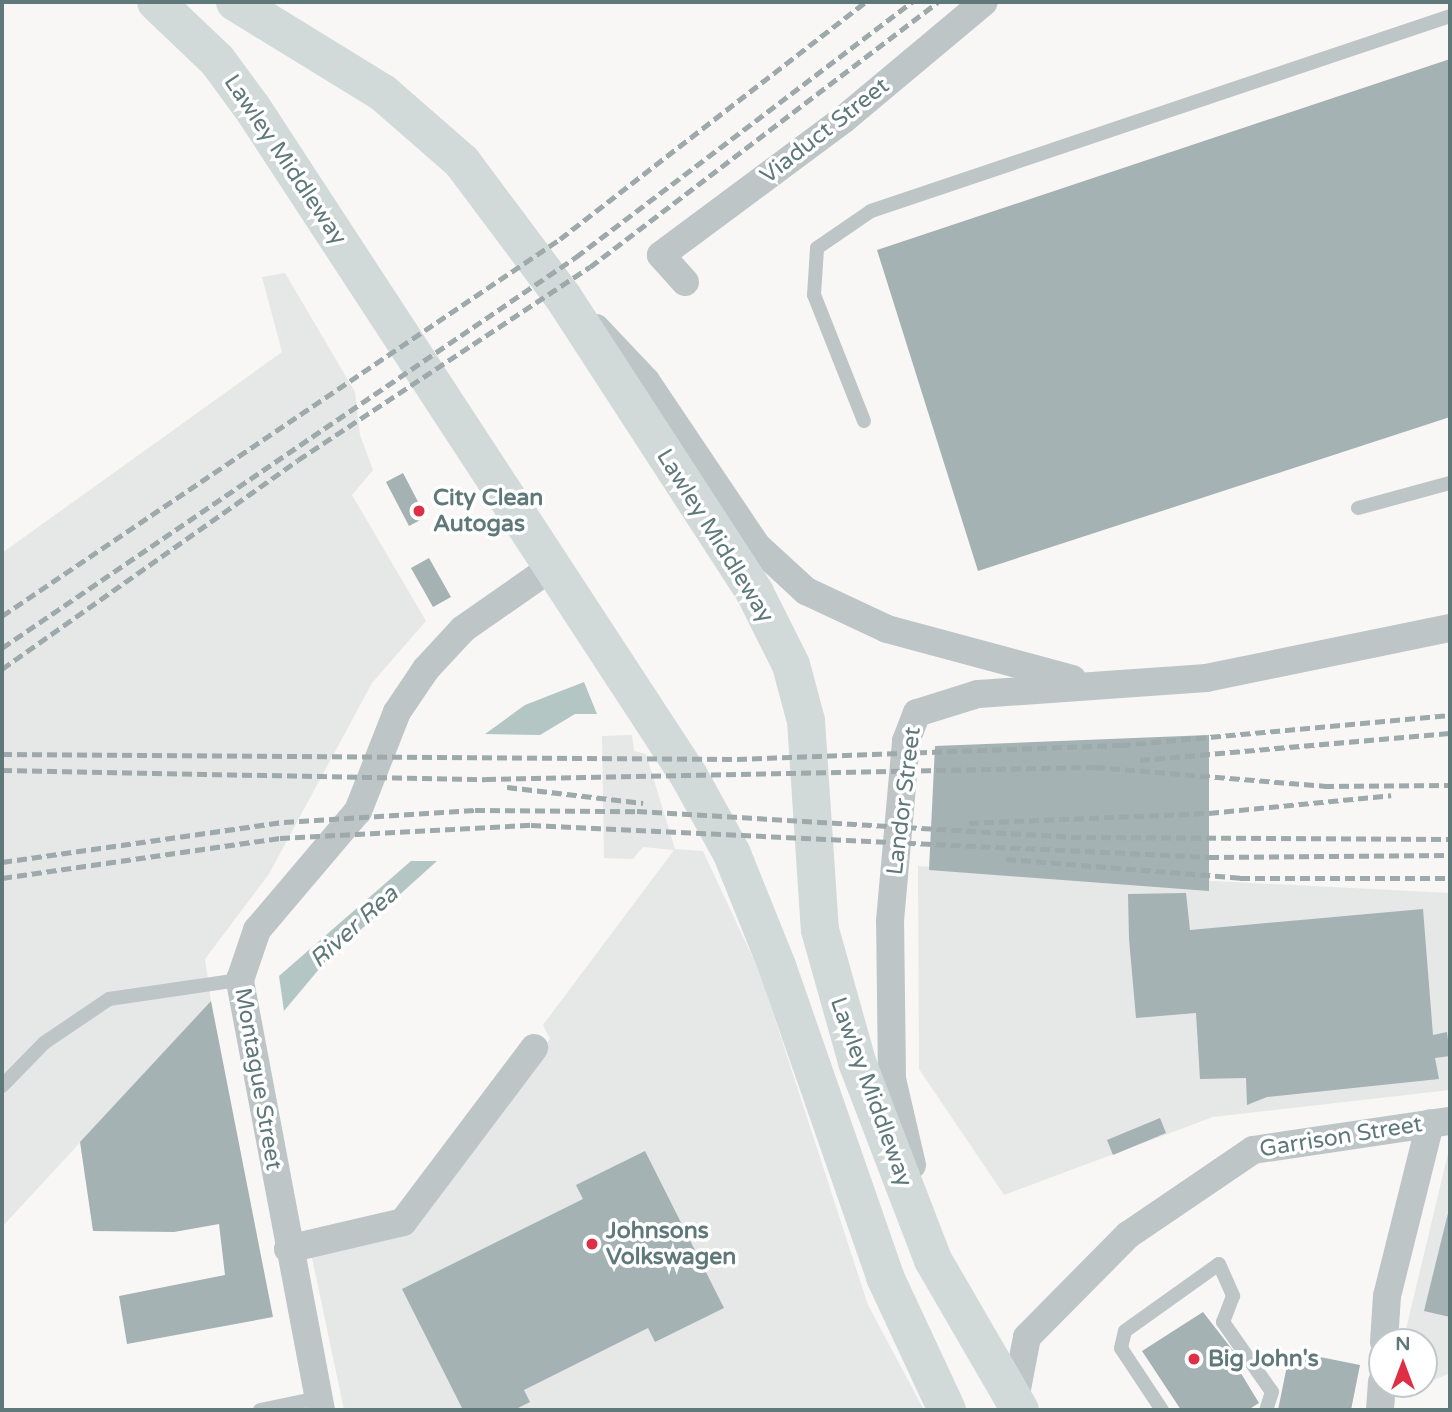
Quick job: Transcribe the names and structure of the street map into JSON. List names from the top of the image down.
{
  "streets": {
    "highway": ["Lawley Middleway"],
    "street": [
      "Viaduct Street",
      "Landor Street",
      "Montague Street",
      "Garrison Street"
    ]
  },
  "crossings": [
    ["Lawley Middleway", "Landor Street"],
    ["Lawley Middleway", "Montague Street"],
    ["Lawley Middleway", "Garrison Street"]
  ],
  "water": ["River Rea"],
  "places": ["City Clean Autogas", "Johnsons Volkswagen", "Big John's"],
  "north": "top"
}
